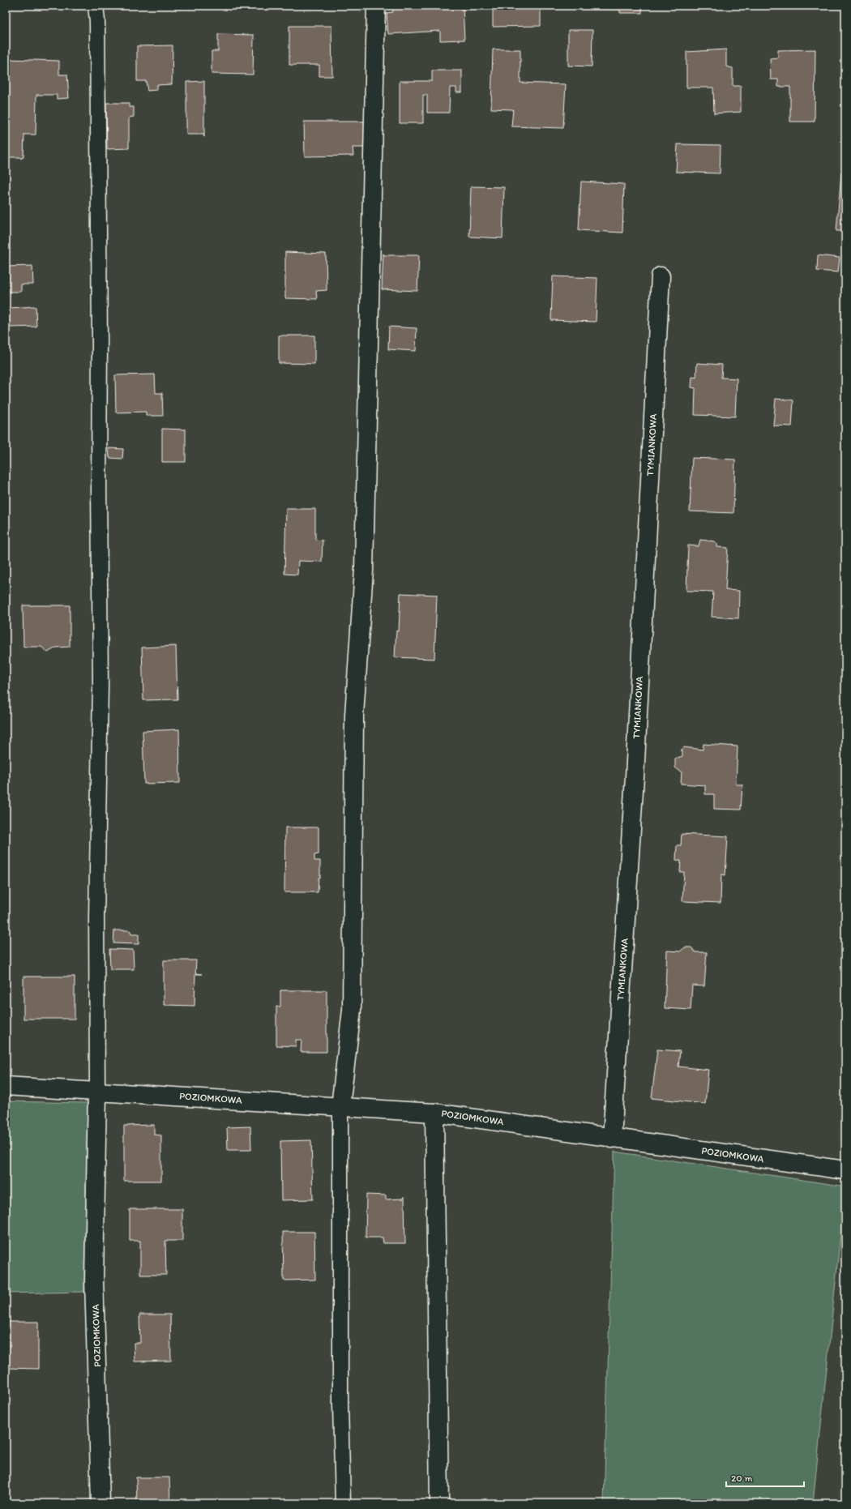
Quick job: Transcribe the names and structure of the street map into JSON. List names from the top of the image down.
{
  "streets": {
    "street": ["TYMIANKOWA", "POZIOMKOWA"]
  },
  "crossings": [
    ["TYMIANKOWA", "POZIOMKOWA"]
  ],
  "scale_bar": "20 m"
}
